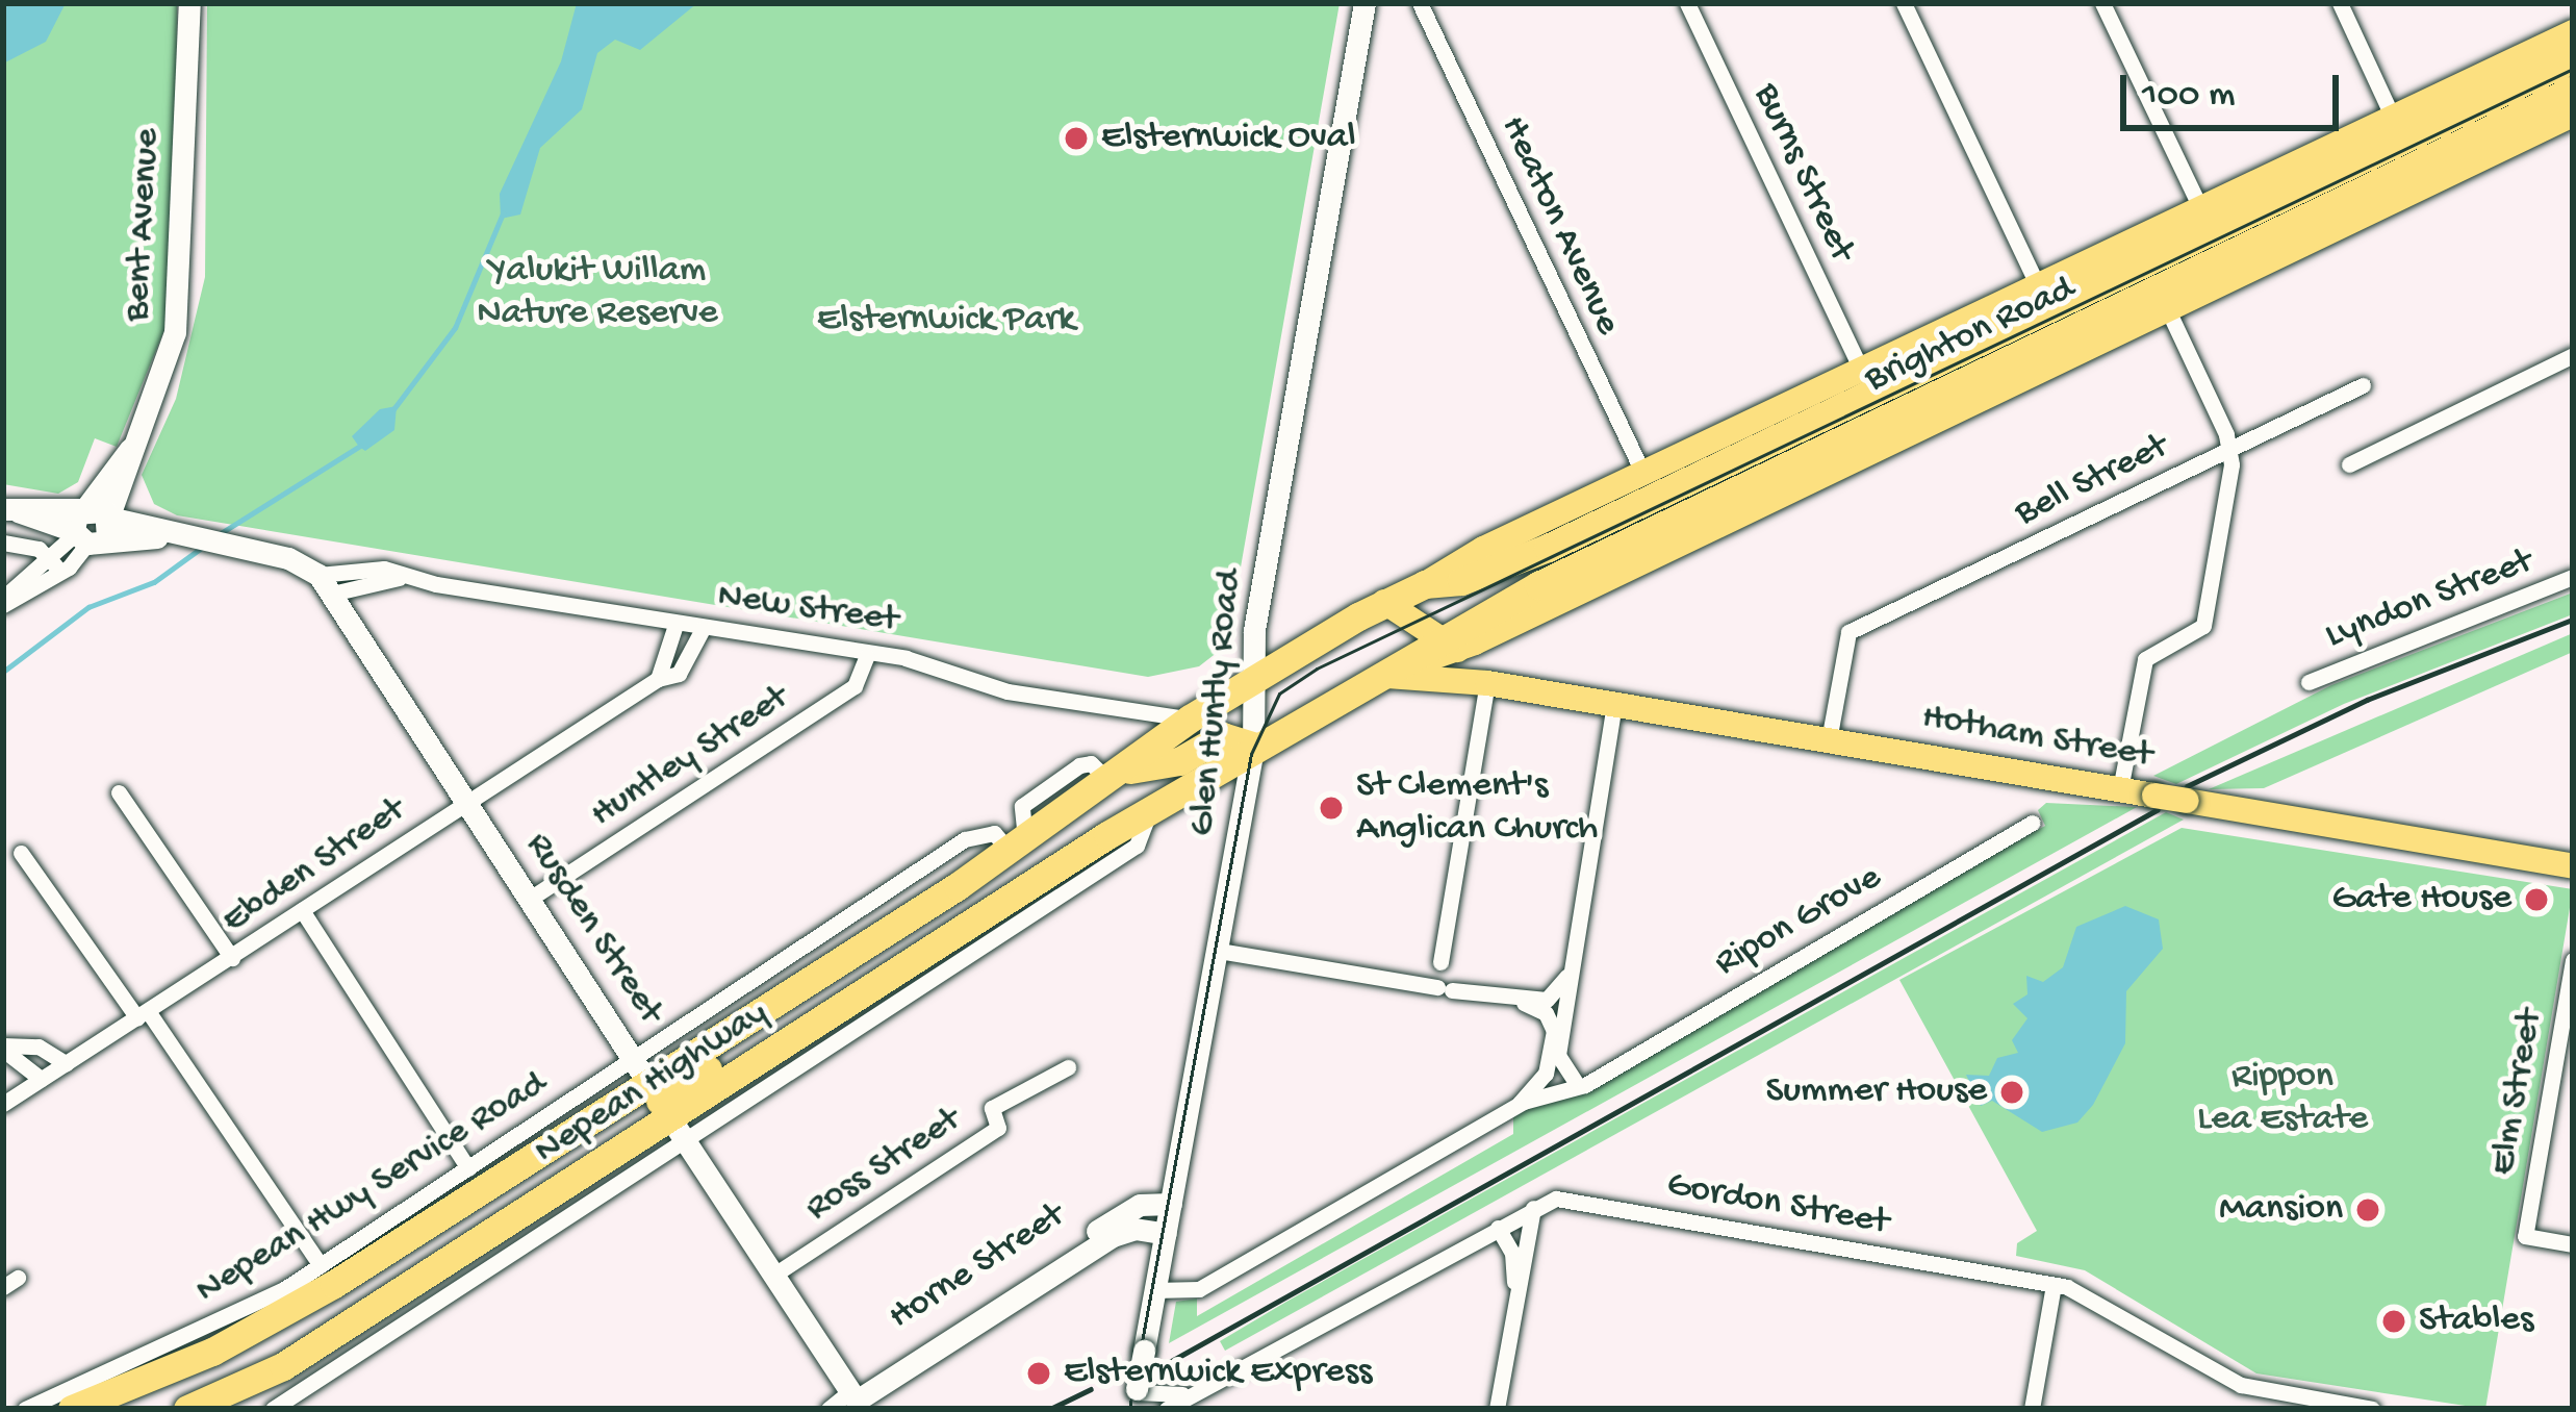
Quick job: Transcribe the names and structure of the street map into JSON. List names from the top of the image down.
{
  "streets": {
    "highway": ["Brighton Road", "Nepean Highway"],
    "main road": ["Hotham Street"],
    "street": [
      "Burns Street",
      "Bent Avenue",
      "Heaton Avenue",
      "Bell Street",
      "Lyndon Street",
      "New Street",
      "Glen Huntly Road",
      "Huntley Street",
      "Ebden Street",
      "Ripon Grove",
      "Rusden Street",
      "Elm Street",
      "Ross Street",
      "Nepean Hwy Service Road",
      "Gordon Street",
      "Horne Street"
    ]
  },
  "crossings": [
    ["Burns Street", "Brighton Road"],
    ["Bent Avenue", "New Street"],
    ["Heaton Avenue", "Brighton Road"],
    ["Brighton Road", "Glen Huntly Road"],
    ["Brighton Road", "Hotham Street"],
    ["Brighton Road", "Nepean Highway"],
    ["Bell Street", "Hotham Street"],
    ["New Street", "Huntley Street"],
    ["New Street", "Ebden Street"],
    ["New Street", "Rusden Street"],
    ["New Street", "Nepean Highway"],
    ["Glen Huntly Road", "Ripon Grove"],
    ["Glen Huntly Road", "Nepean Highway"],
    ["Glen Huntly Road", "Gordon Street"],
    ["Glen Huntly Road", "Horne Street"],
    ["Huntley Street", "Rusden Street"],
    ["Ebden Street", "Rusden Street"],
    ["Rusden Street", "Nepean Highway"],
    ["Rusden Street", "Ross Street"],
    ["Rusden Street", "Horne Street"],
    ["Nepean Highway", "Nepean Hwy Service Road"]
  ],
  "parks": ["Yalukit Willam Nature Reserve", "Elsternwick Park", "Rippon Lea Estate"],
  "places": [
    "Elsternwick Oval",
    "St Clement's Anglican Church",
    "Gate House",
    "Summer House",
    "Mansion",
    "Stables",
    "Elsternwick Express"
  ],
  "scale_bar": "100 m"
}
